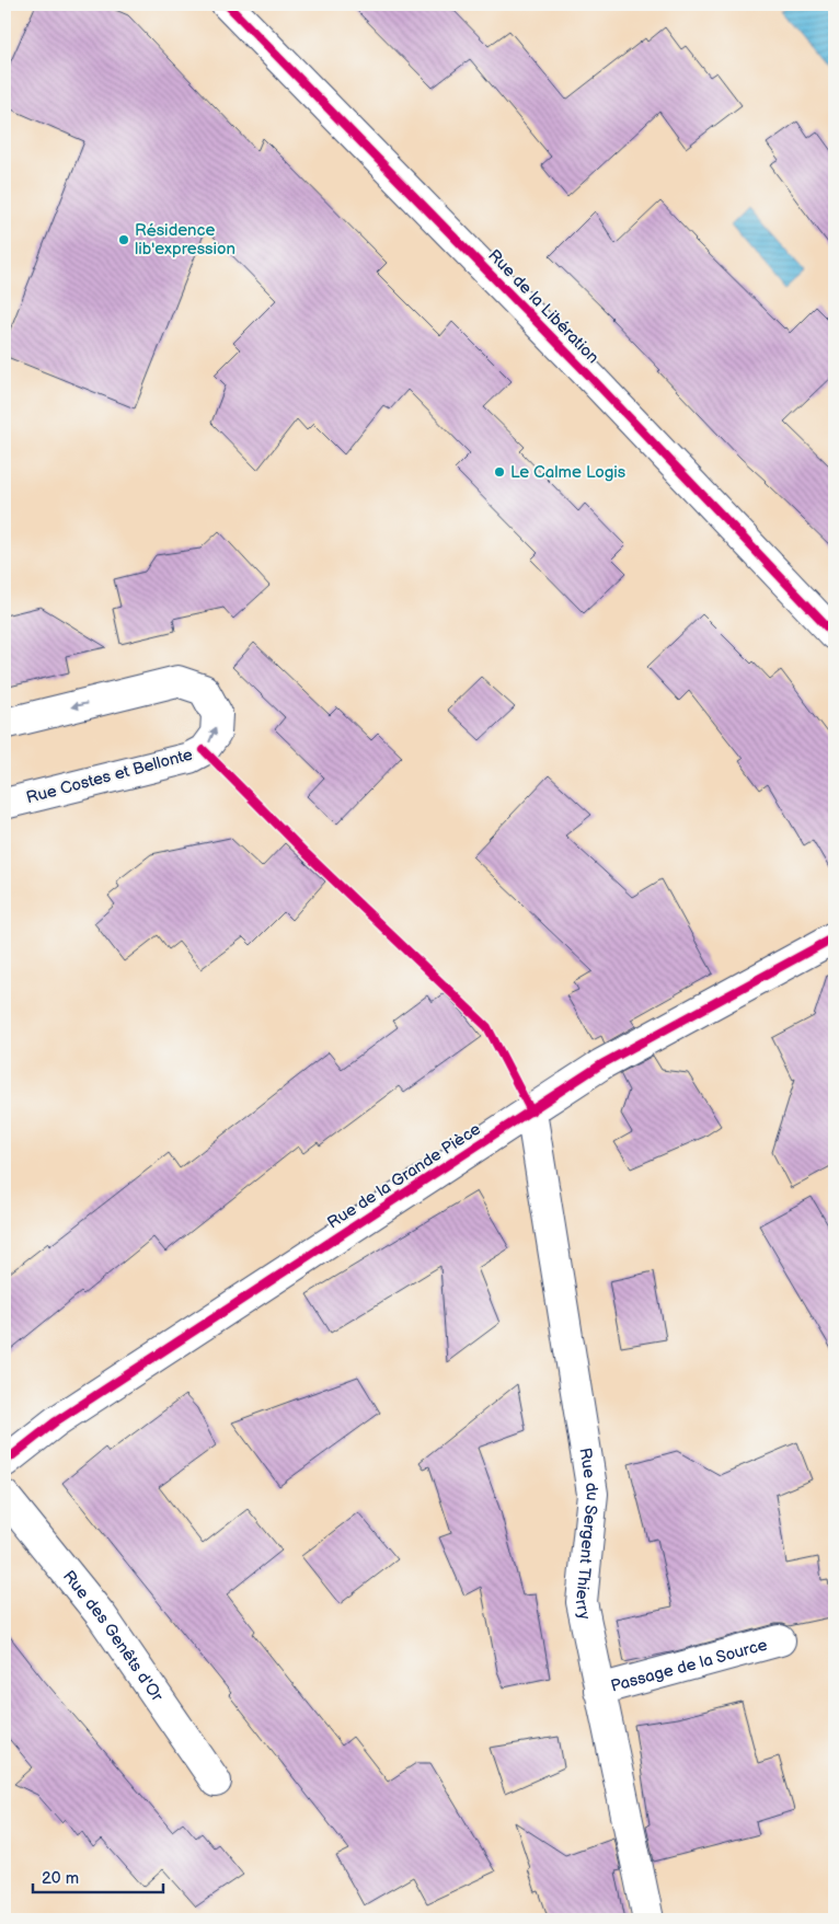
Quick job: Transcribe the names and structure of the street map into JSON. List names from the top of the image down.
{
  "streets": {
    "street": [
      "Rue de la Libération",
      "Rue Costes et Bellonte",
      "Rue de la Grande Pièce",
      "Rue du Sergent Thierry",
      "Rue des Genêts d'Or",
      "Passage de la Source"
    ]
  },
  "crossings": [
    ["Rue de la Grande Pièce", "Rue du Sergent Thierry"],
    ["Rue du Sergent Thierry", "Passage de la Source"]
  ],
  "places": ["Résidence lib'expression", "Le Calme Logis"],
  "scale_bar": "20 m"
}
